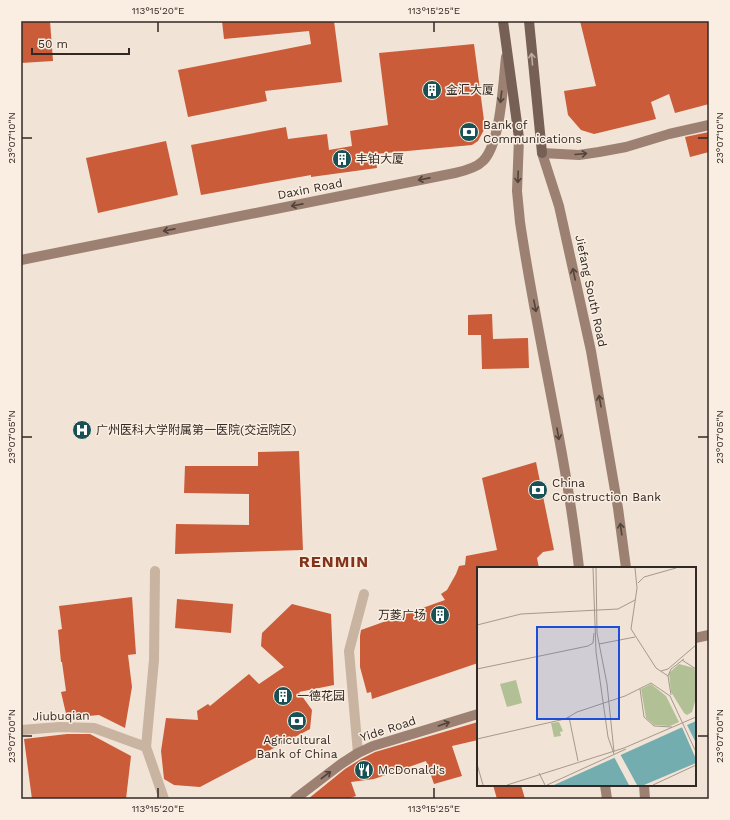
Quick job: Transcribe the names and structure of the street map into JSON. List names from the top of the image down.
{
  "streets": {
    "main road": ["Daxin Road", "Jiefang South Road", "Yide Road"],
    "street": ["Jiubuqian"]
  },
  "one_way": ["Daxin Road", "Yide Road"],
  "districts": ["RENMIN"],
  "places": {
    "building": [
      "金汇大厦",
      "丰铂大厦",
      "万菱广场",
      "一德花园"
    ],
    "bank": ["Bank of Communications", "China Construction Bank", "Agricultural Bank of China"],
    "hospital": ["广州医科大学附属第一医院(交运院区)"],
    "restaurant": ["McDonald's"]
  },
  "scale_bar": "50 m",
  "coordinates": [
    "113°15'20\"E",
    "113°15'25\"E",
    "23°07'10\"N",
    "23°07'05\"N",
    "23°07'00\"N"
  ]
}
